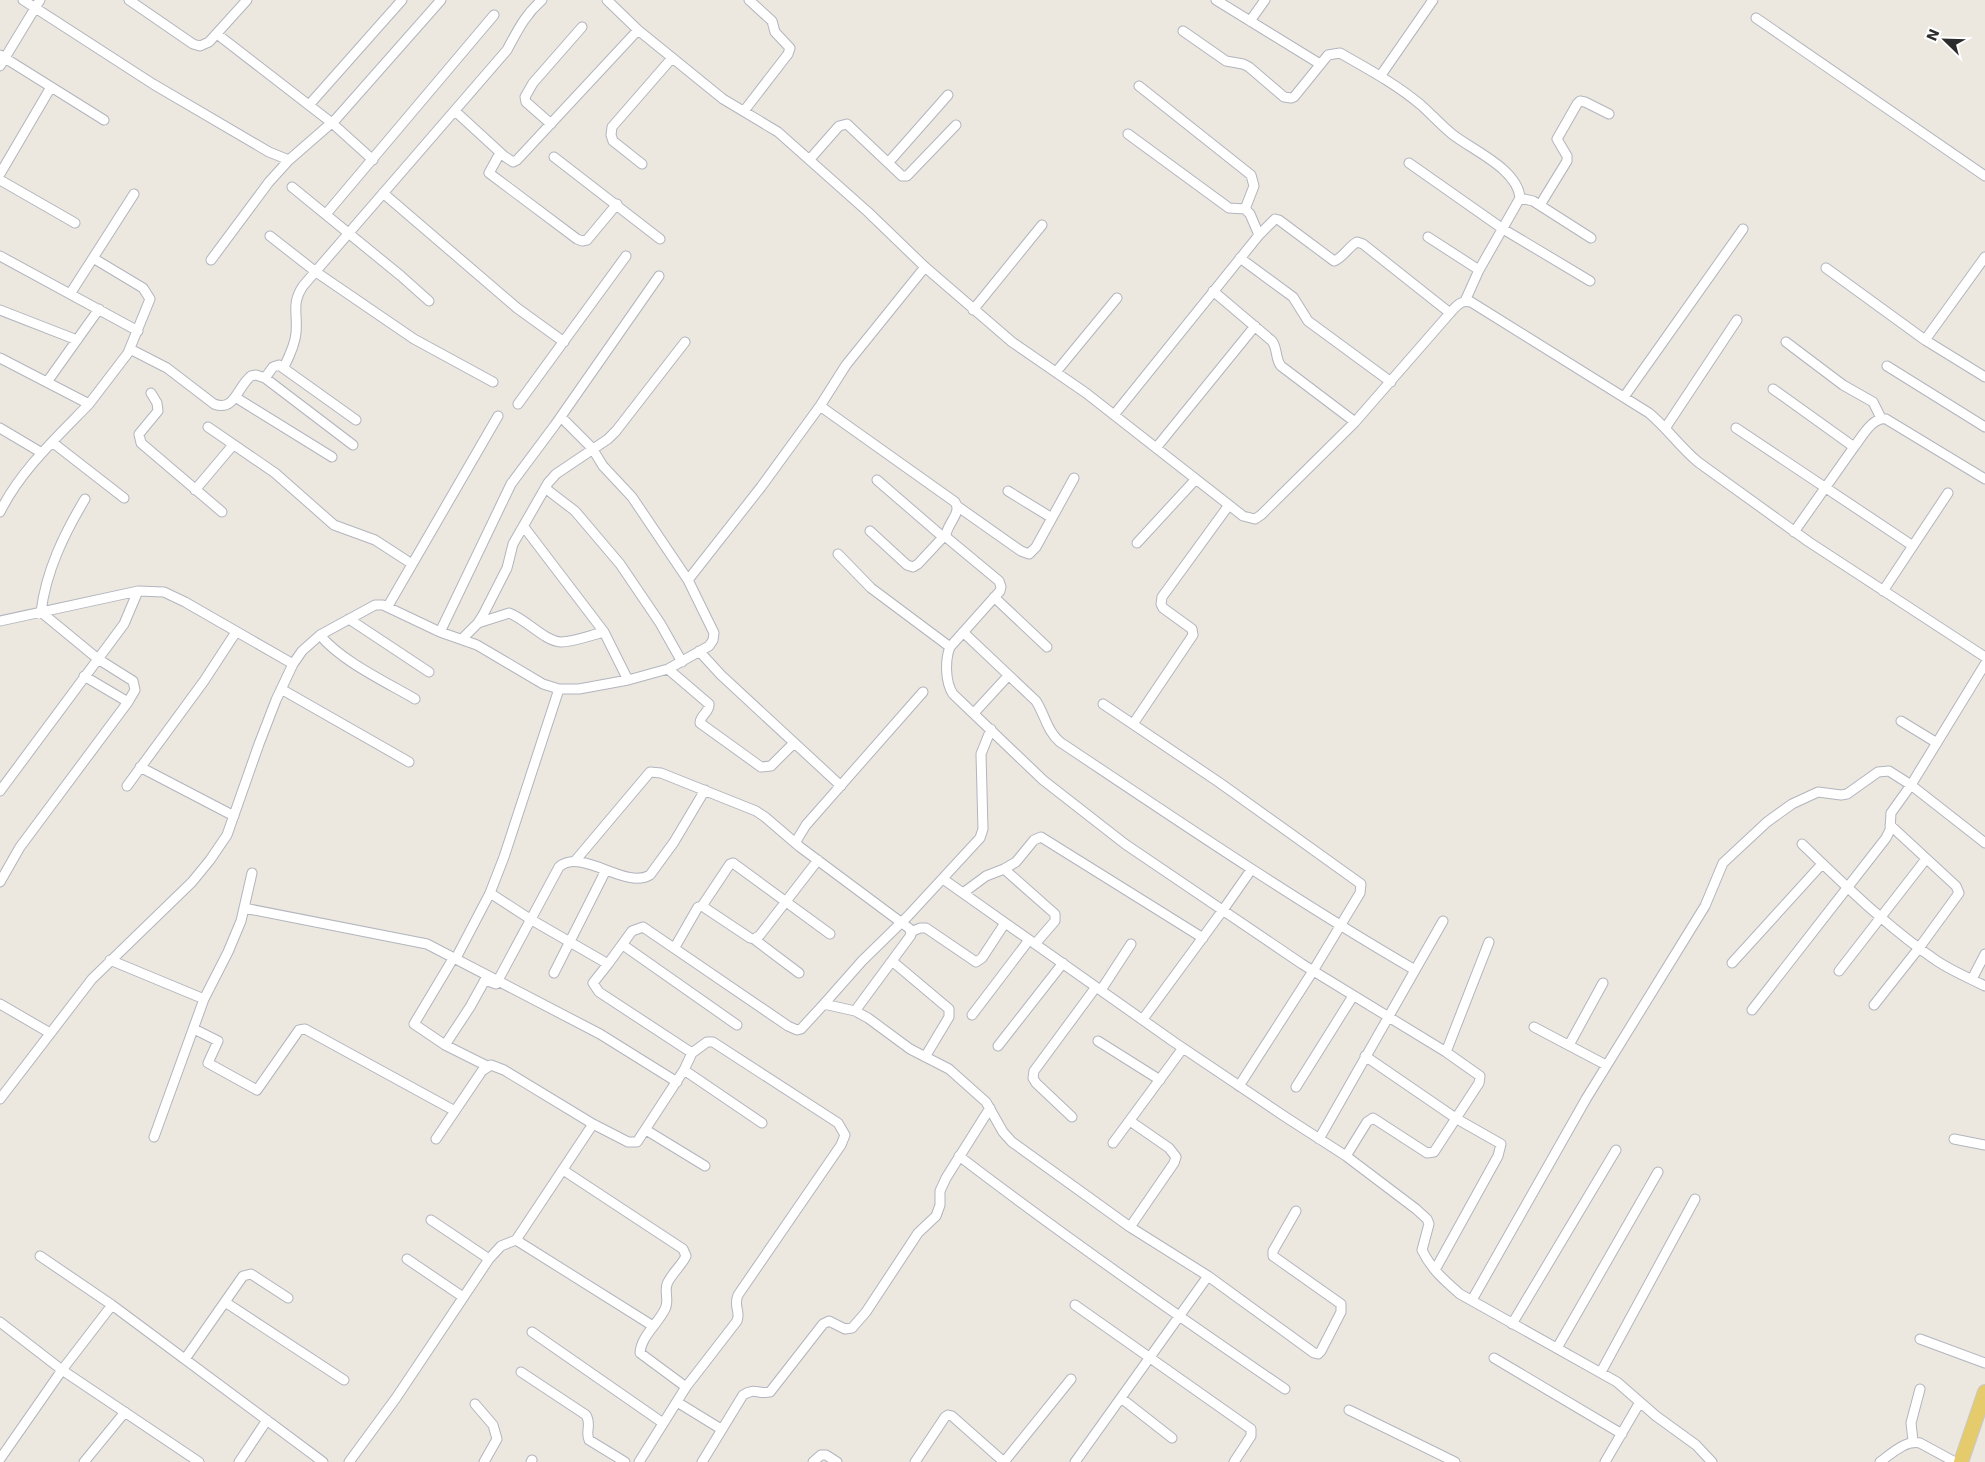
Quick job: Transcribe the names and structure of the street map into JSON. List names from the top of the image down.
{
  "north": "top left"
}
